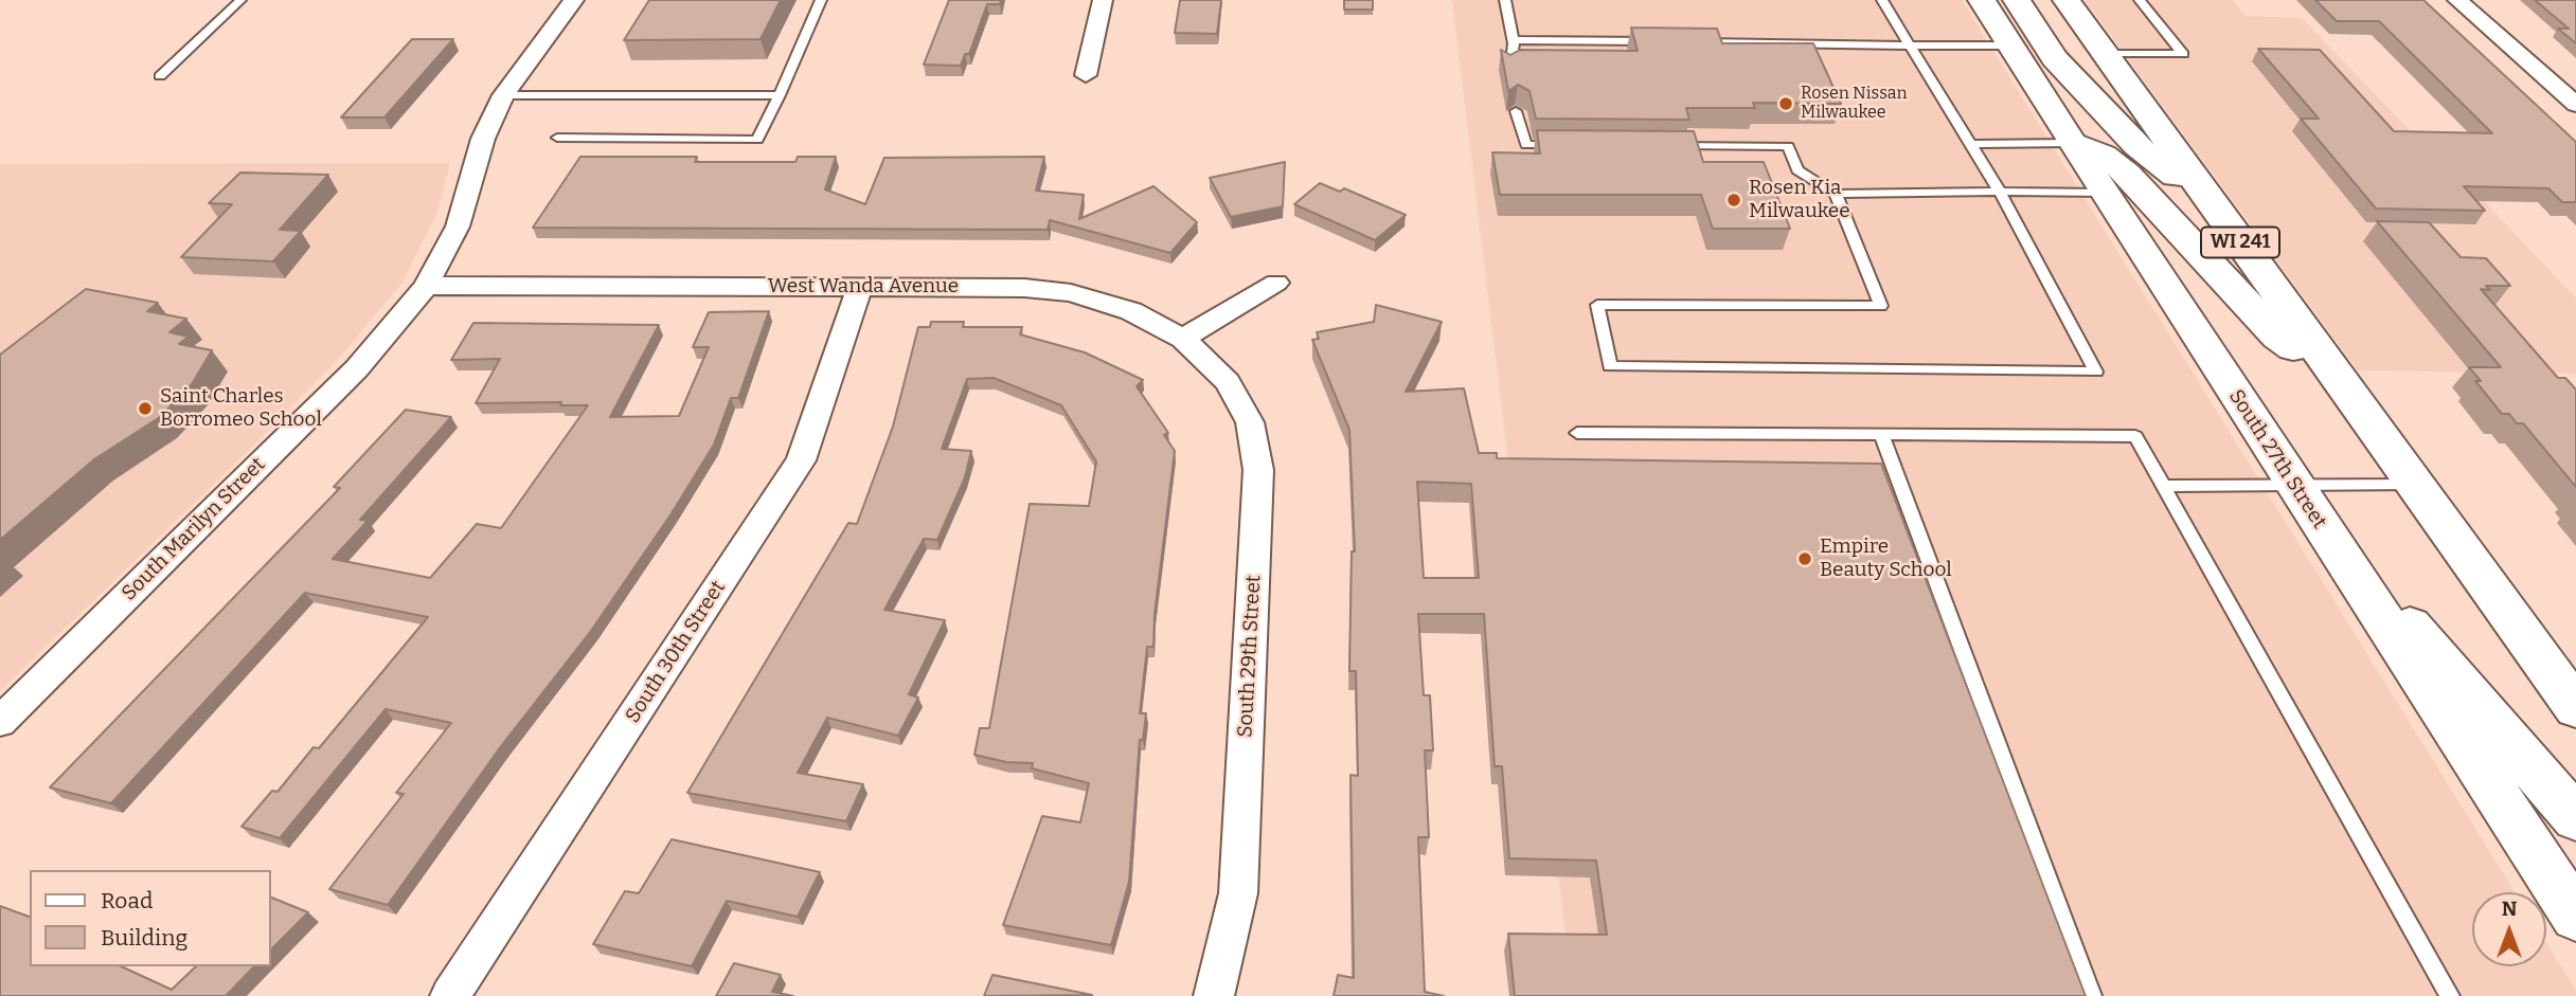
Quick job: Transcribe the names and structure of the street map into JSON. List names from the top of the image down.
{
  "streets": {
    "main road": ["WI 241", "South 27th Street"],
    "street": [
      "West Wanda Avenue",
      "South Marilyn Street",
      "South 30th Street",
      "South 29th Street"
    ]
  },
  "crossings": [
    ["West Wanda Avenue", "South Marilyn Street"],
    ["West Wanda Avenue", "South 30th Street"],
    ["West Wanda Avenue", "South 29th Street"]
  ],
  "places": [
    "Rosen Nissan Milwaukee",
    "Rosen Kia Milwaukee",
    "Saint Charles Borromeo School",
    "Empire Beauty School"
  ],
  "legend": ["Road", "Building"],
  "north": "top"
}
